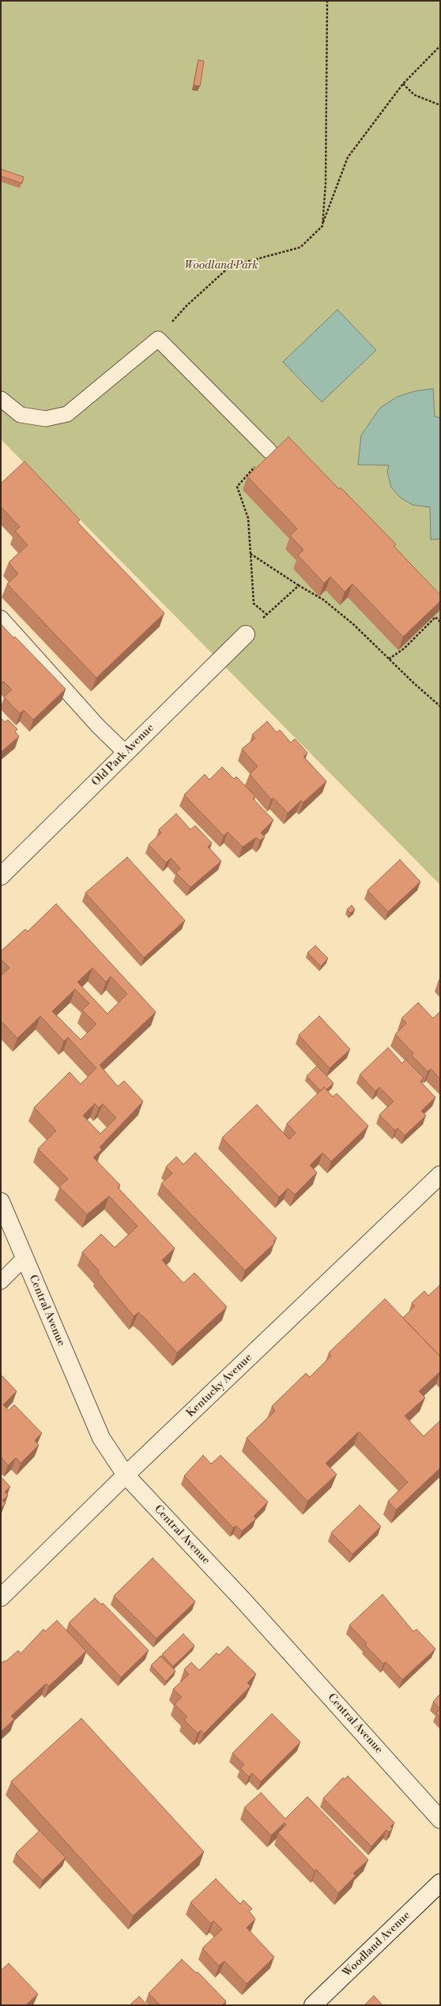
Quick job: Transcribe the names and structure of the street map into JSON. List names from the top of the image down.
{
  "streets": {
    "street": [
      "Old Park Avenue",
      "Central Avenue",
      "Kentucky Avenue",
      "Woodland Avenue"
    ]
  },
  "crossings": [
    ["Central Avenue", "Kentucky Avenue"]
  ],
  "parks": ["Woodland Park"]
}
